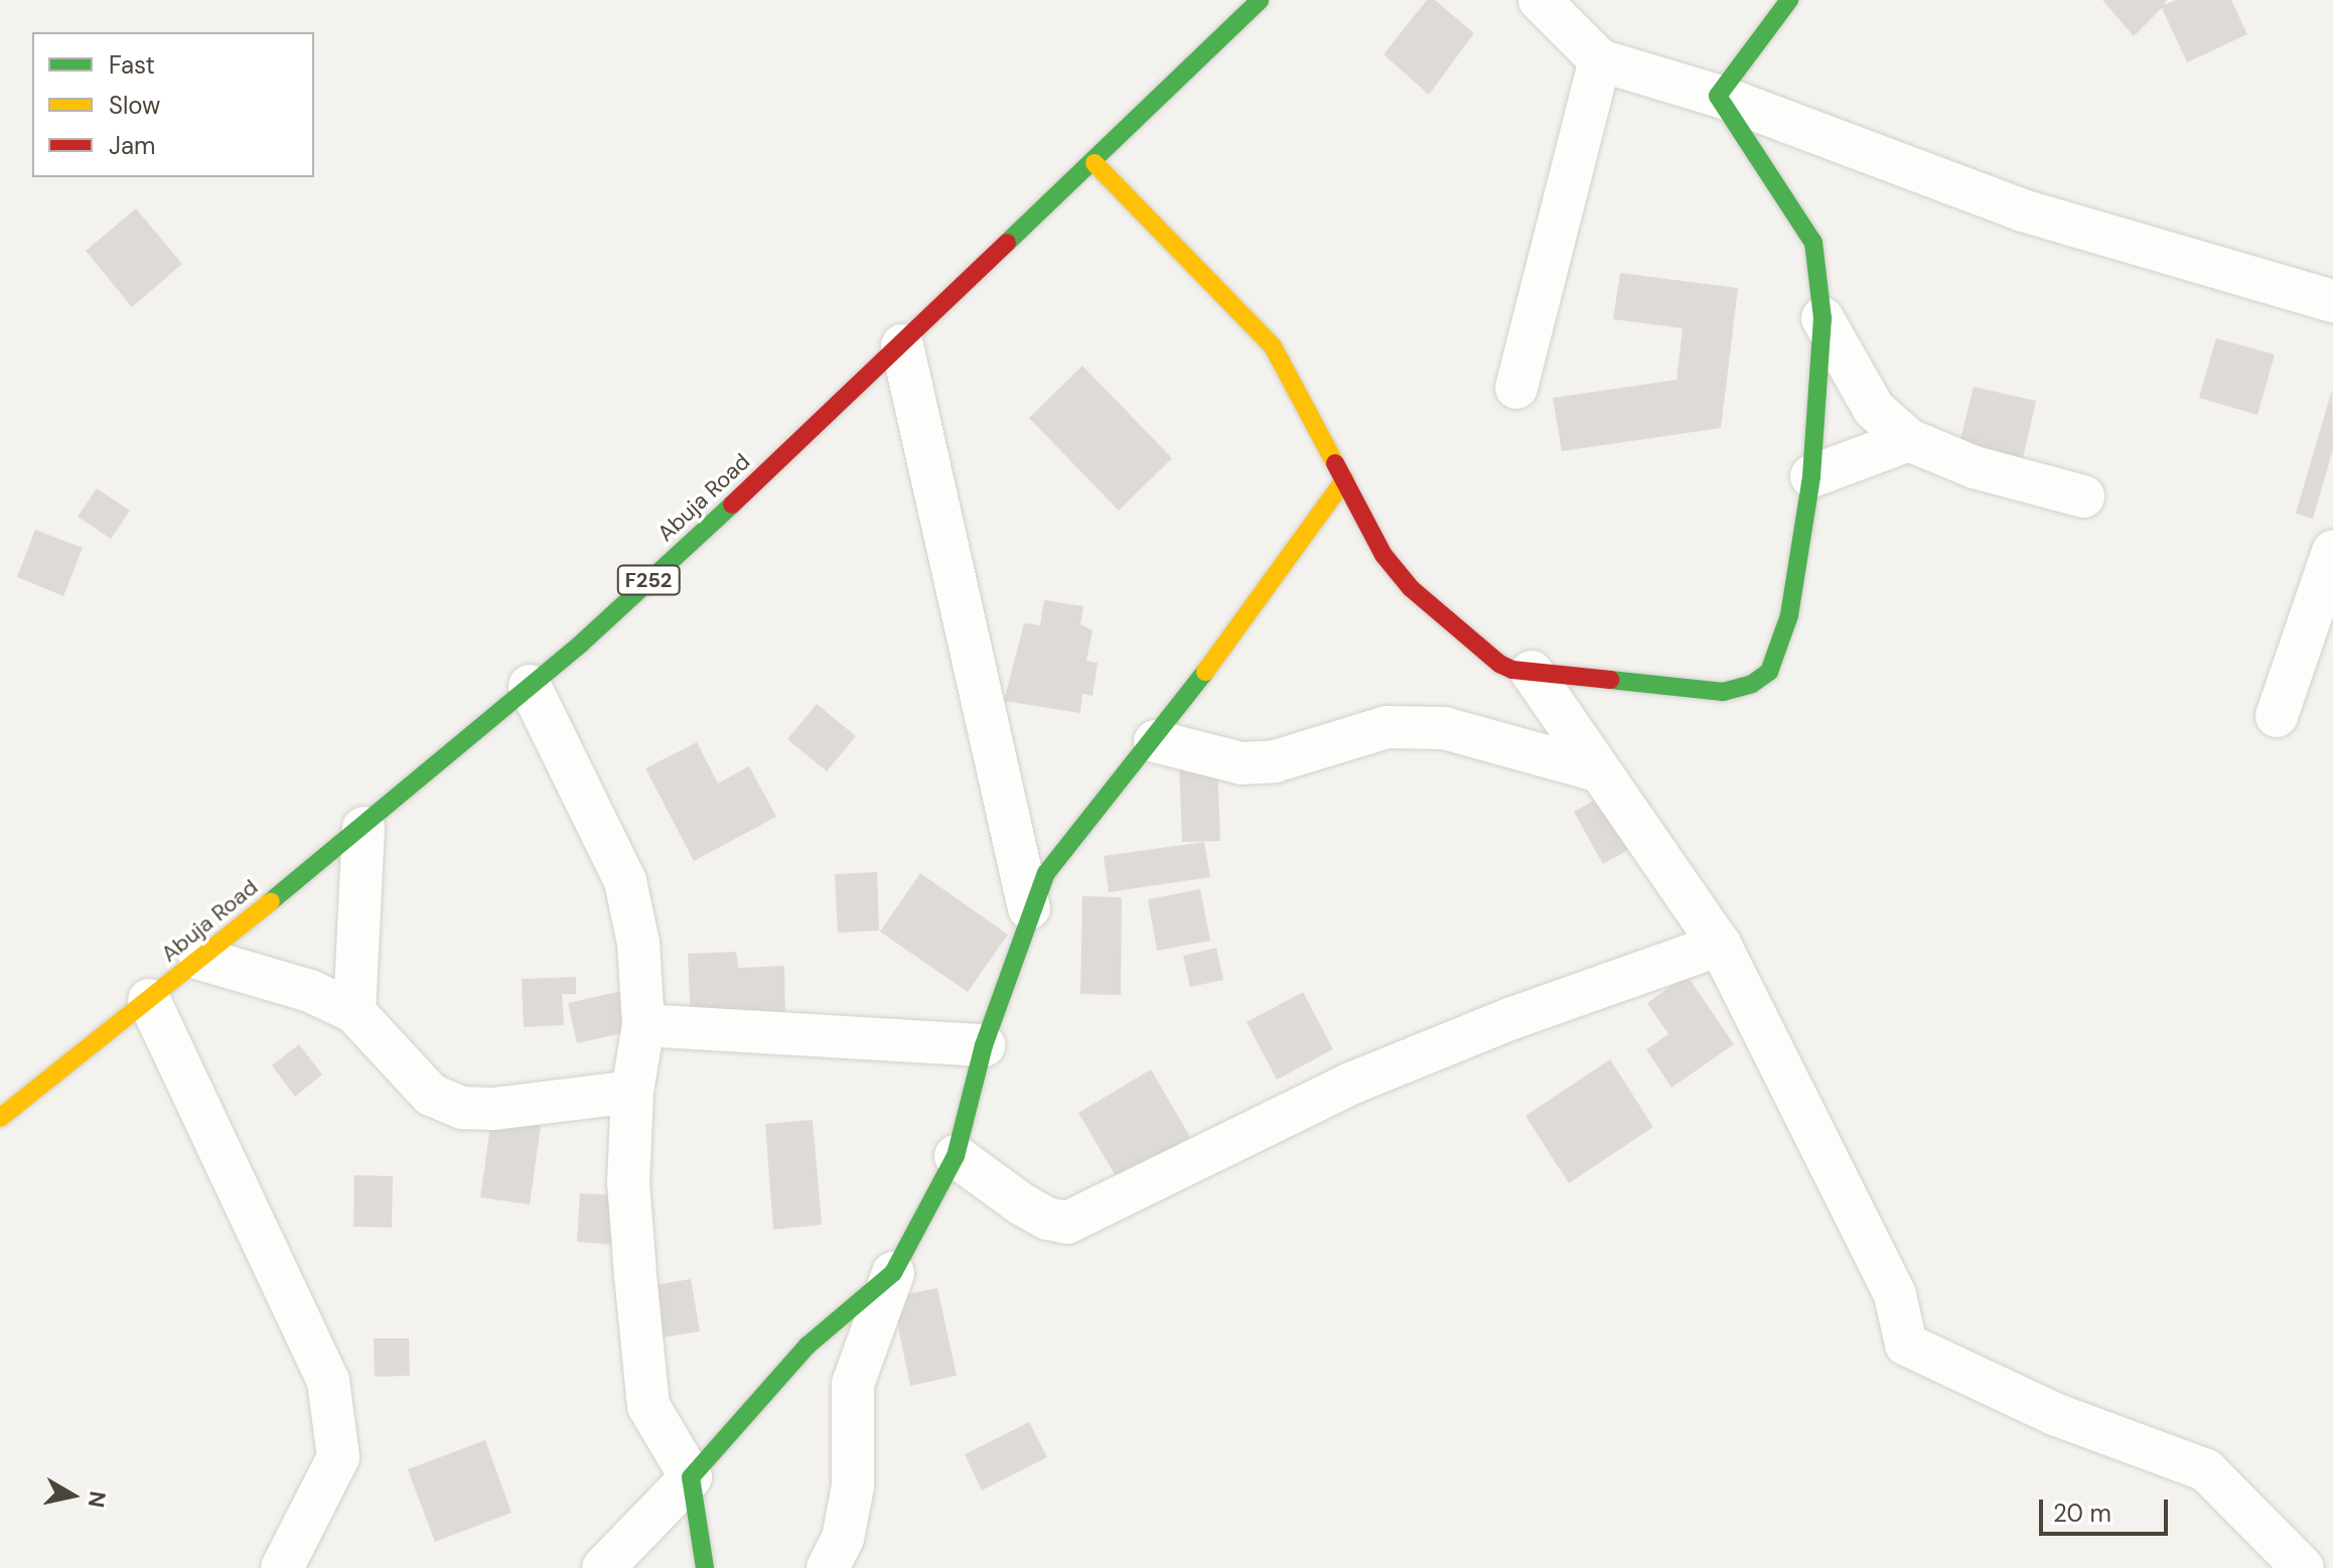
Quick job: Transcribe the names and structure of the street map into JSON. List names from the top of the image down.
{
  "streets": {
    "street": ["Abuja Road", "F252"]
  },
  "legend": ["Fast", "Slow", "Jam"],
  "scale_bar": "20 m",
  "north": "right"
}
